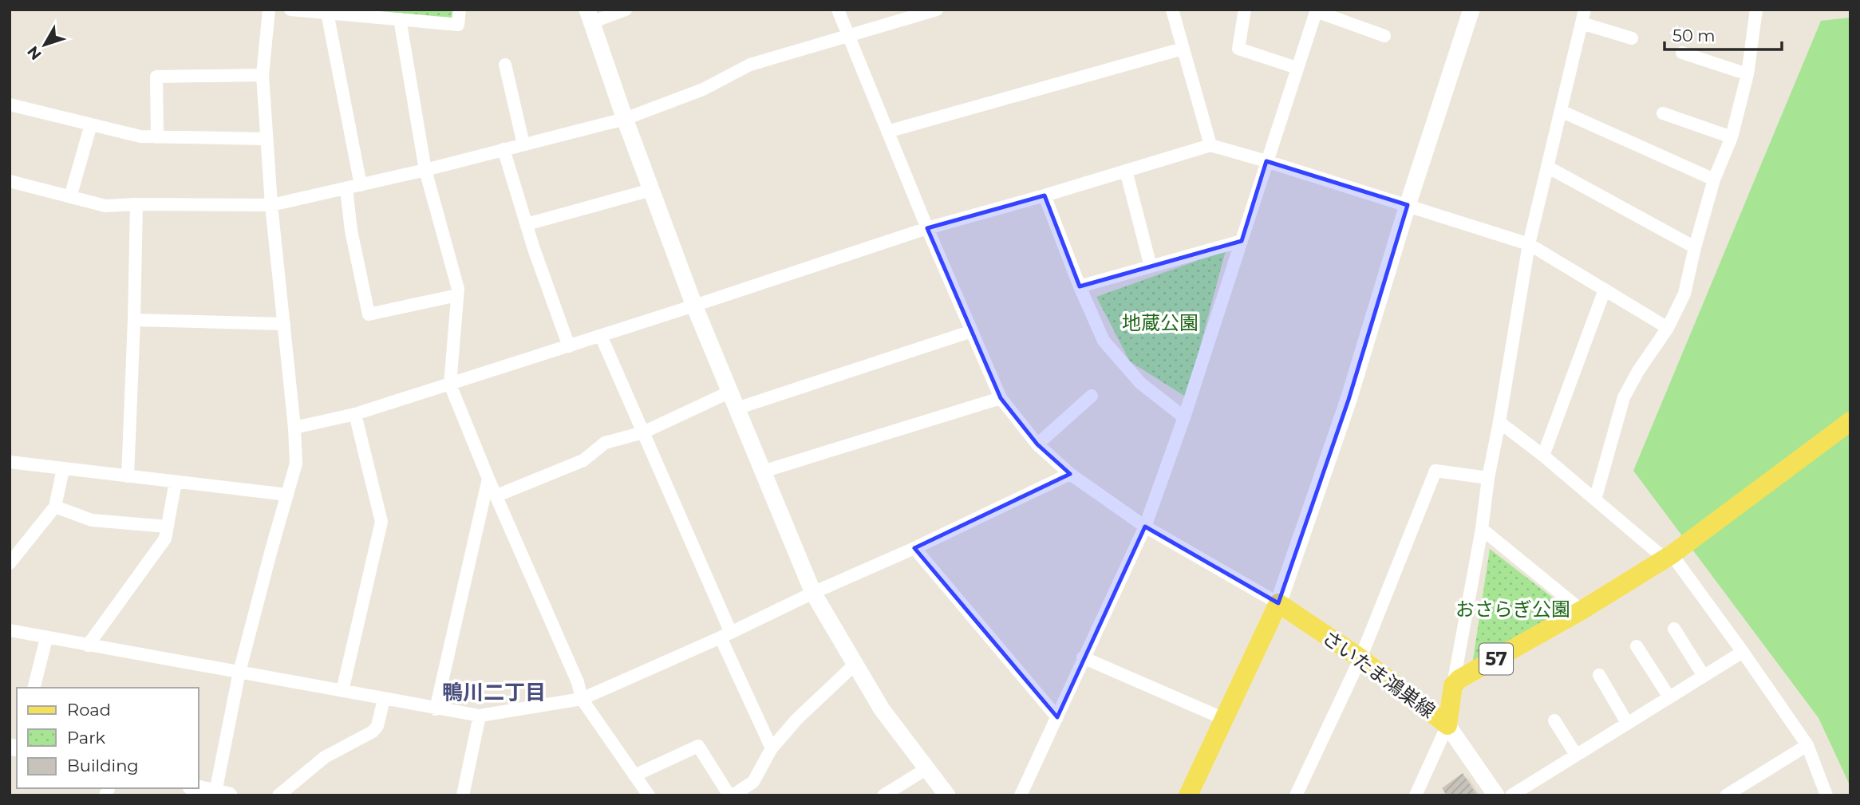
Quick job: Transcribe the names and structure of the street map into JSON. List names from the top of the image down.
{
  "streets": {
    "main road": ["57", "さいたま鴻巣線"]
  },
  "districts": ["鴨川二丁目"],
  "parks": ["地蔵公園", "おさらぎ公園"],
  "legend": ["Road", "Park", "Building"],
  "scale_bar": "50 m",
  "north": "bottom left"
}
